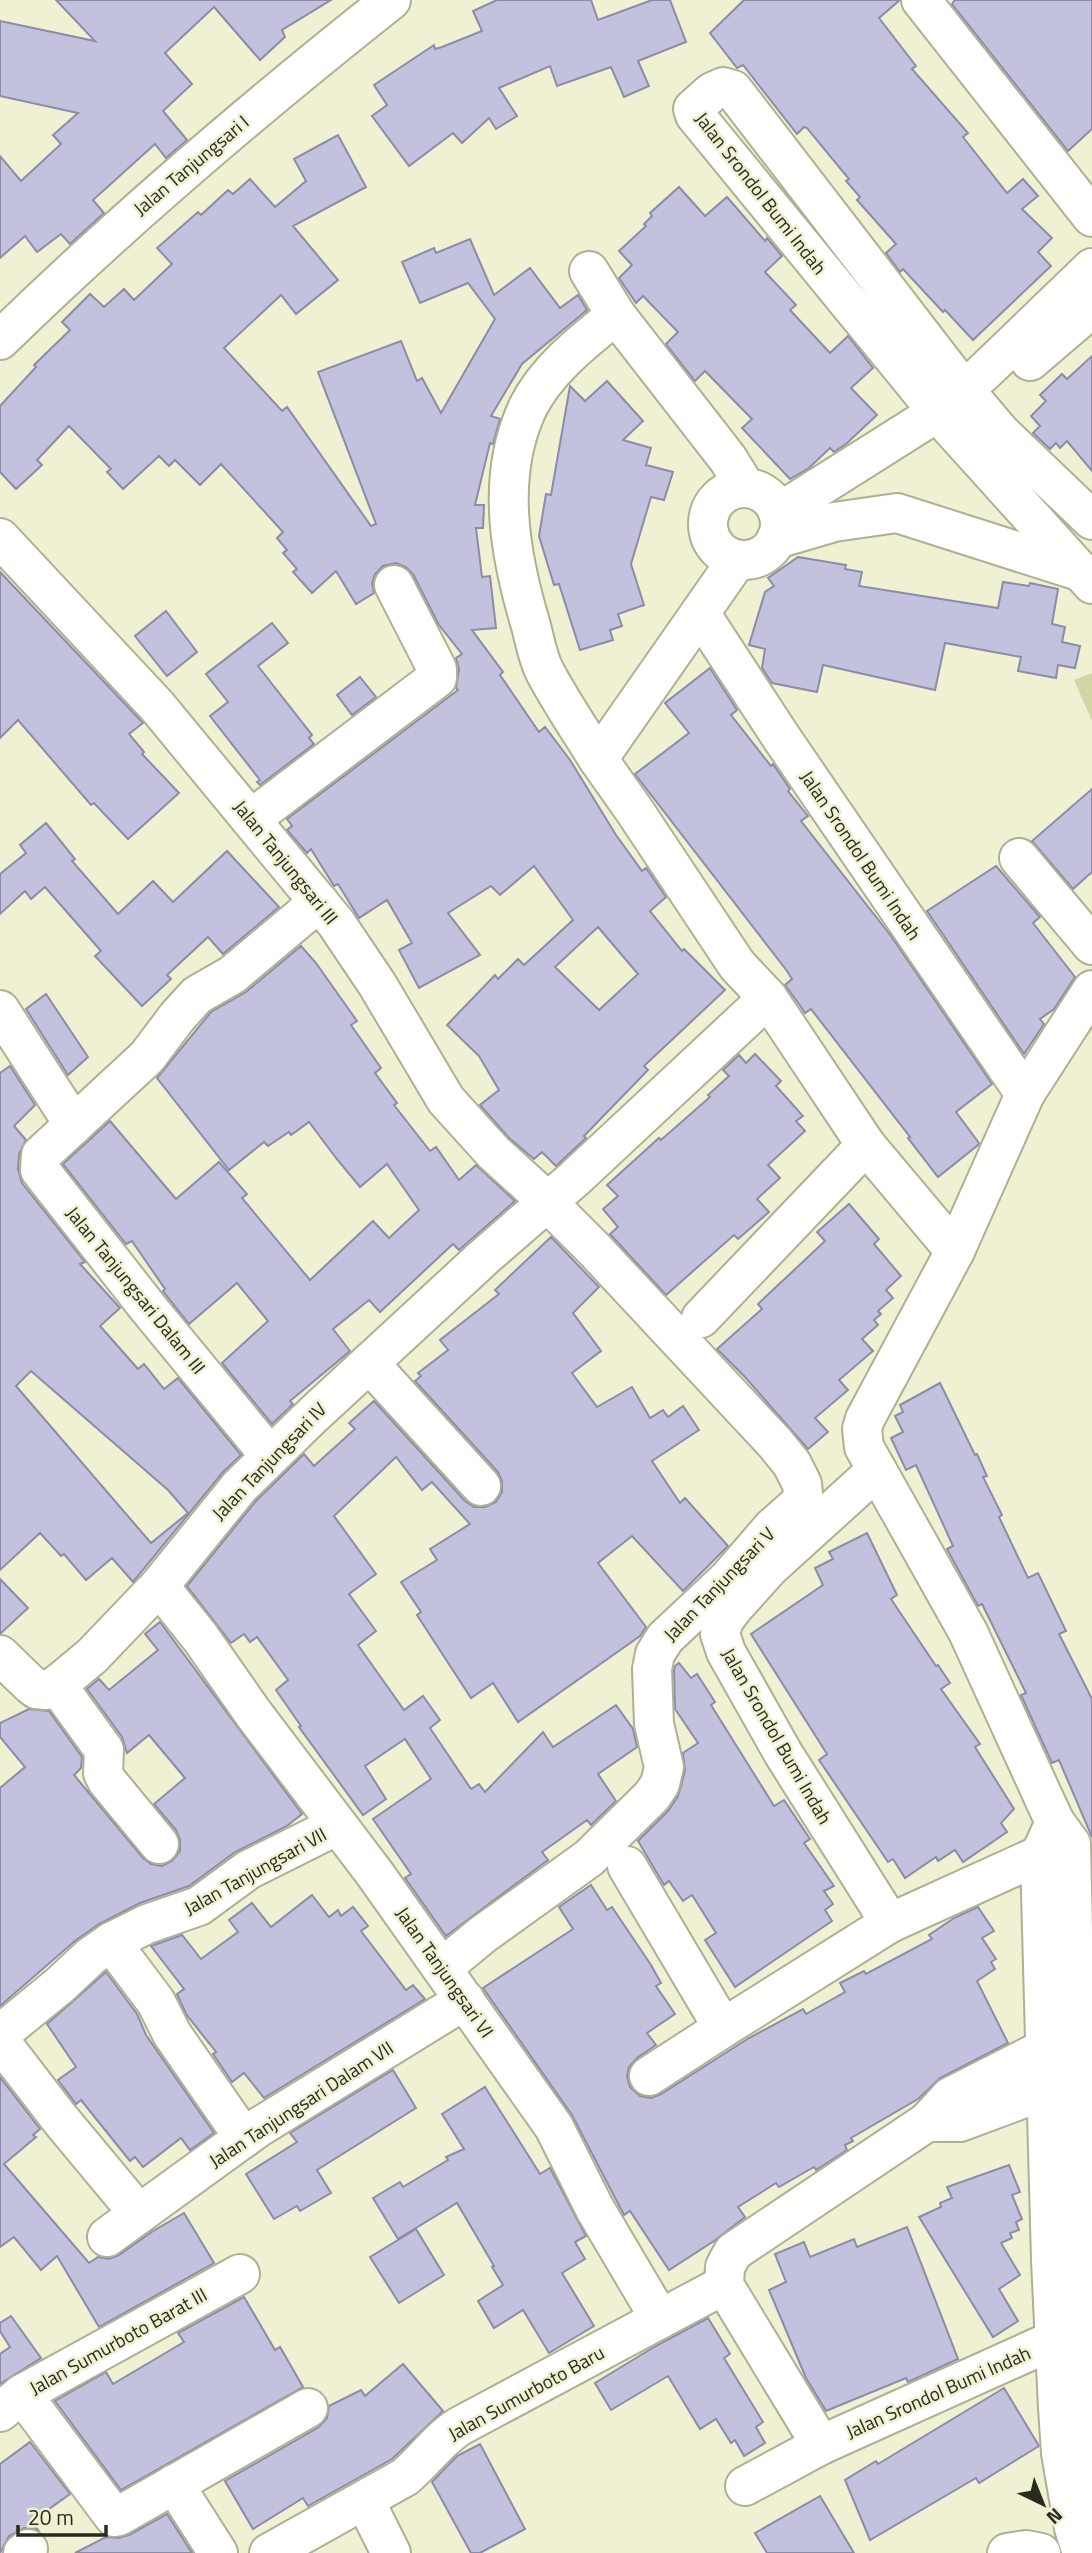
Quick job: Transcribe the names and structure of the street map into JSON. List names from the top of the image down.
{
  "streets": {
    "street": [
      "Jalan Tanjungsari I",
      "Jalan Srondol Bumi Indah",
      "Jalan Tanjungsari III",
      "Jalan Tanjungsari Dalam III",
      "Jalan Tanjungsari IV",
      "Jalan Tanjungsari V",
      "Jalan Tanjungsari VII",
      "Jalan Tanjungsari VI",
      "Jalan Tanjungsari Dalam VII",
      "Jalan Sumurboto Barat III",
      "Jalan Sumurboto Baru"
    ]
  },
  "crossings": [
    ["Jalan Tanjungsari III", "Jalan Tanjungsari Dalam III"],
    ["Jalan Tanjungsari III", "Jalan Tanjungsari IV"],
    ["Jalan Tanjungsari III", "Jalan Tanjungsari V"],
    ["Jalan Tanjungsari Dalam III", "Jalan Tanjungsari IV"],
    ["Jalan Tanjungsari IV", "Jalan Tanjungsari V"],
    ["Jalan Tanjungsari IV", "Jalan Tanjungsari VI"],
    ["Jalan Tanjungsari V", "Jalan Tanjungsari VI"],
    ["Jalan Tanjungsari VII", "Jalan Tanjungsari VI"],
    ["Jalan Tanjungsari VI", "Jalan Tanjungsari Dalam VII"],
    ["Jalan Tanjungsari VI", "Jalan Sumurboto Baru"]
  ],
  "scale_bar": "20 m",
  "north": "bottom right"
}
